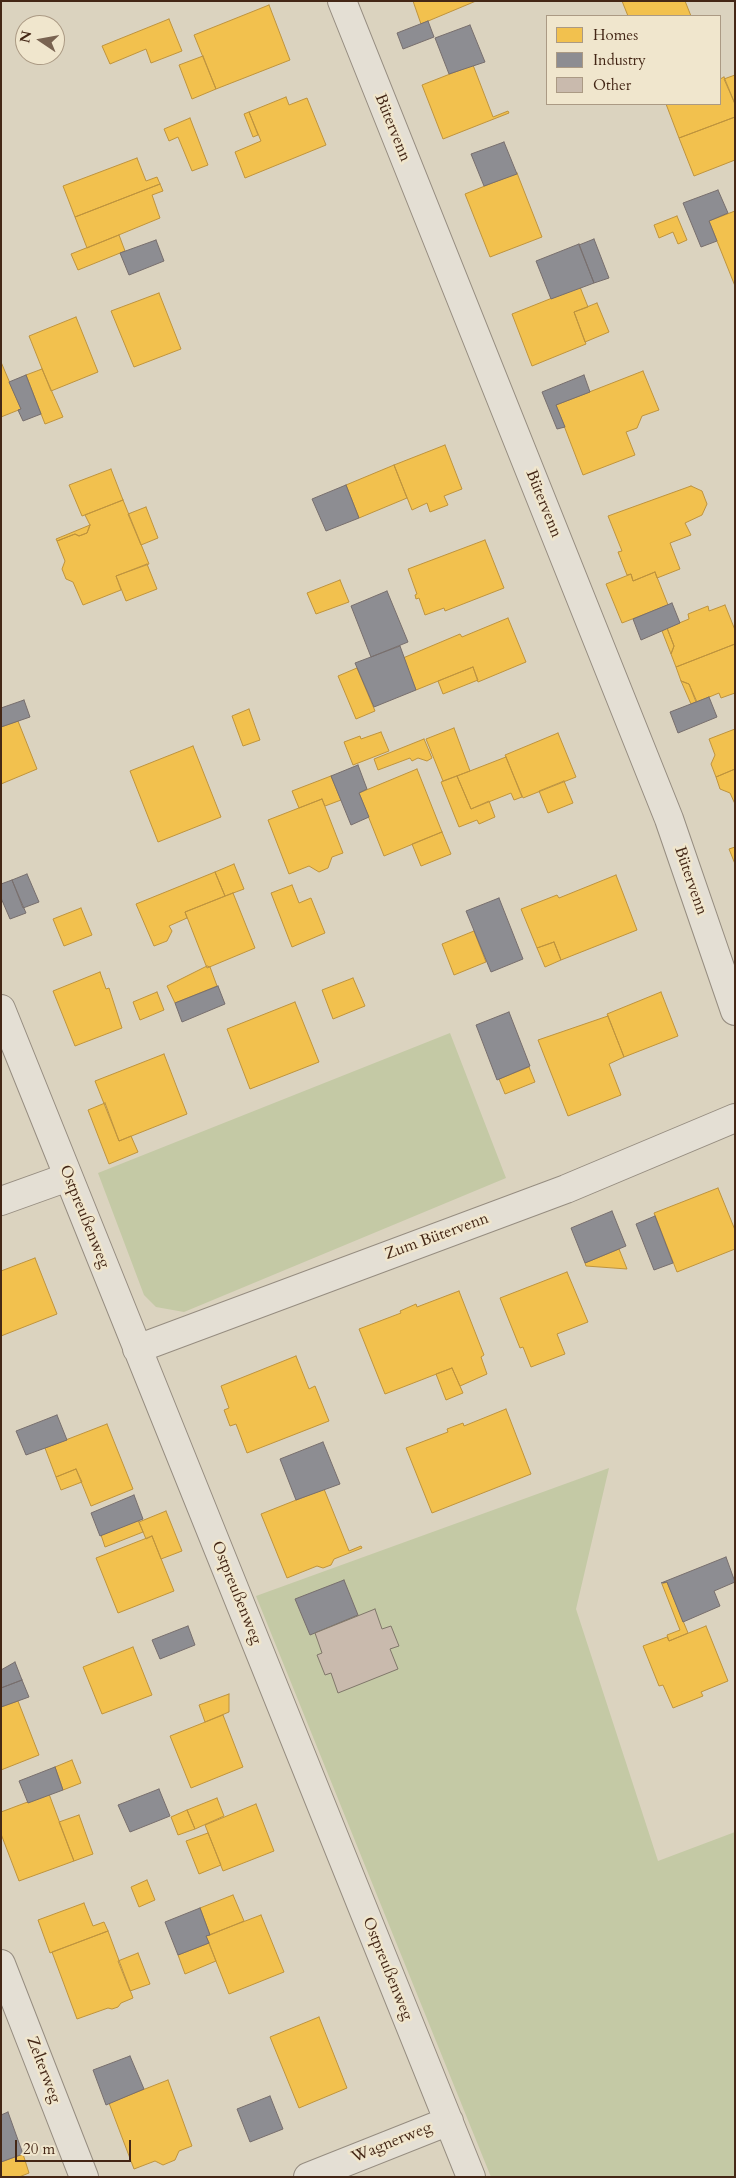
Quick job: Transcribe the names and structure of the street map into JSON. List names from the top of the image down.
{
  "streets": {
    "street": [
      "Bütervenn",
      "Ostpreußenweg",
      "Zum Bütervenn",
      "Zelterweg",
      "Wagnerweg"
    ]
  },
  "crossings": [
    ["Ostpreußenweg", "Zum Bütervenn"],
    ["Ostpreußenweg", "Wagnerweg"]
  ],
  "legend": ["Homes", "Industry", "Other"],
  "scale_bar": "20 m",
  "north": "left"
}
